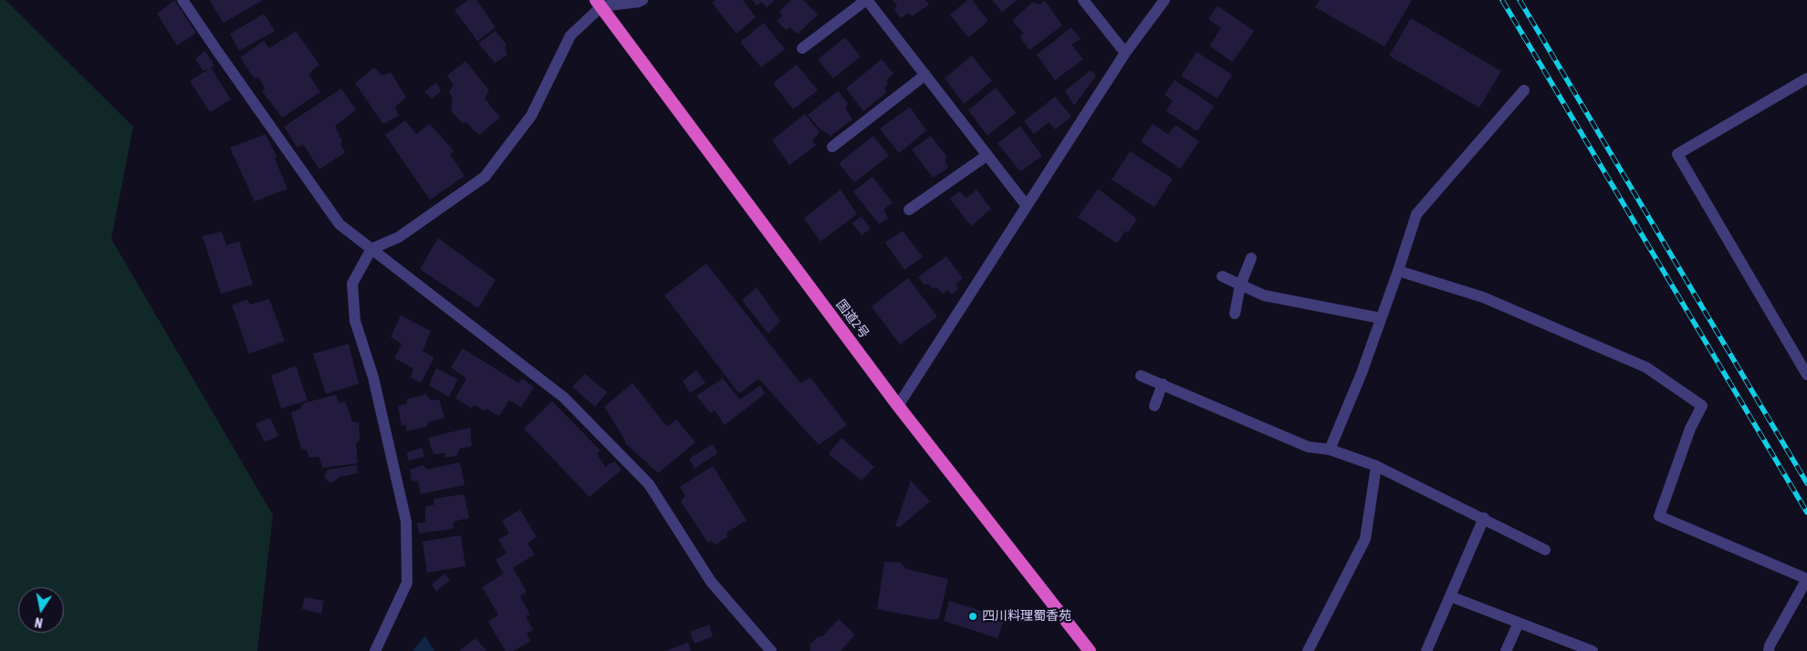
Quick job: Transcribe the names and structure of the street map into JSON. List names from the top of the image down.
{
  "streets": {
    "highway": ["国道2号"]
  },
  "places": ["四川料理蜀香苑"],
  "north": "bottom"
}
